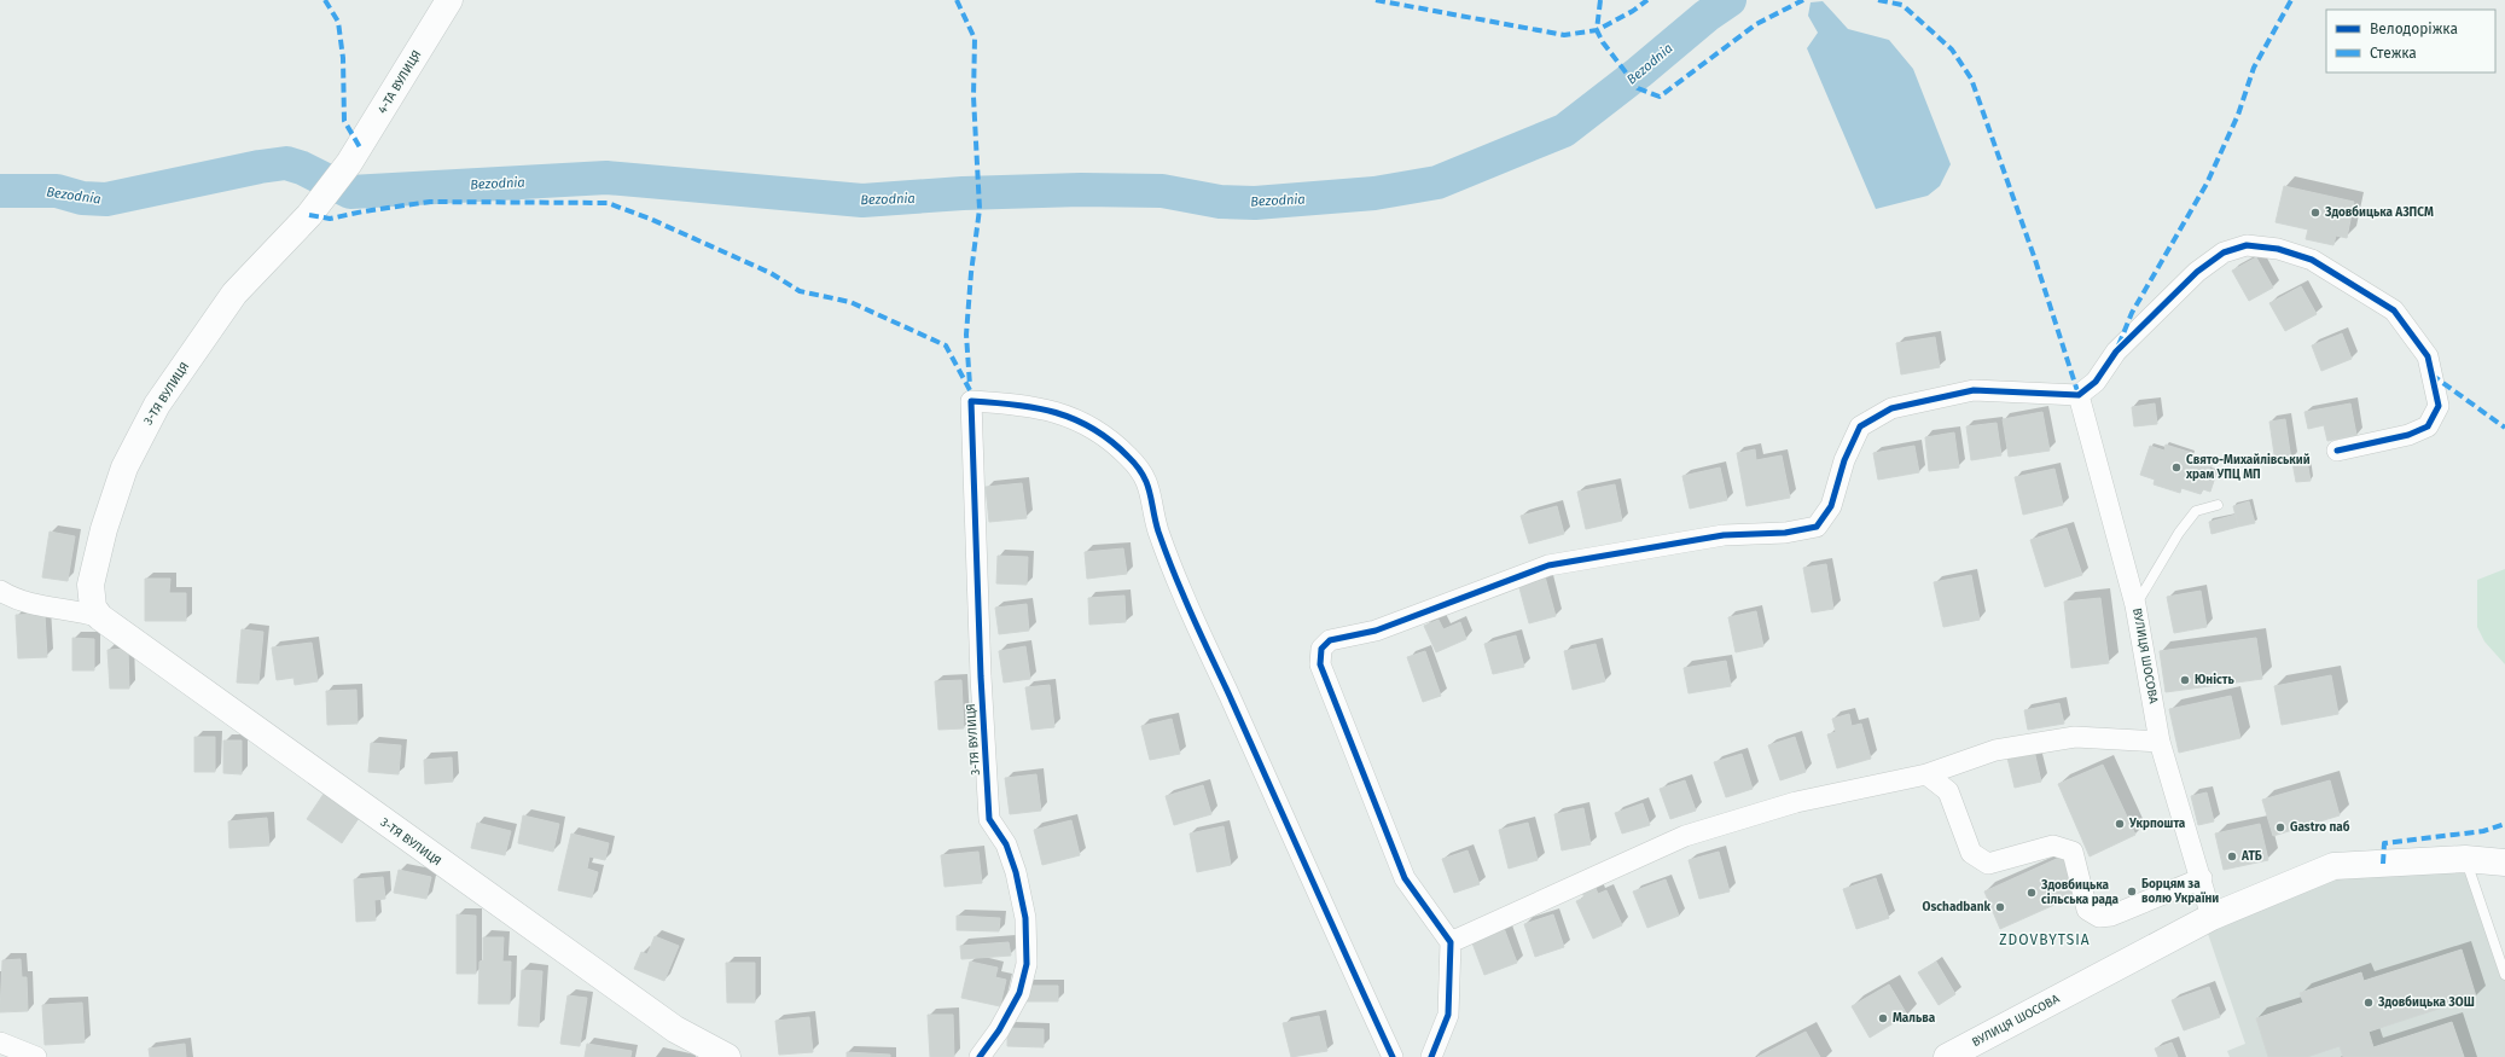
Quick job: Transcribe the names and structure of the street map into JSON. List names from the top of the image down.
{
  "streets": {
    "street": ["4-ТА ВУЛИЦЯ", "3-ТЯ ВУЛИЦЯ", "ВУЛИЦЯ ШОСОВА"]
  },
  "crossings": [
    ["4-ТА ВУЛИЦЯ", "3-ТЯ ВУЛИЦЯ"]
  ],
  "districts": ["ZDOVBYTSIA"],
  "water": ["Bezodnia"],
  "places": [
    "Здовбицька АЗПСМ",
    "Свято-Михайлівський храм УПЦ МП",
    "Юність",
    "Укрпошта",
    "Gastro паб",
    "АТБ",
    "Борцям за волю України",
    "Здовбицька сільська рада",
    "Oschadbank",
    "Здовбицька ЗОШ",
    "Мальва"
  ],
  "legend": ["Велодоріжка", "Стежка"]
}
